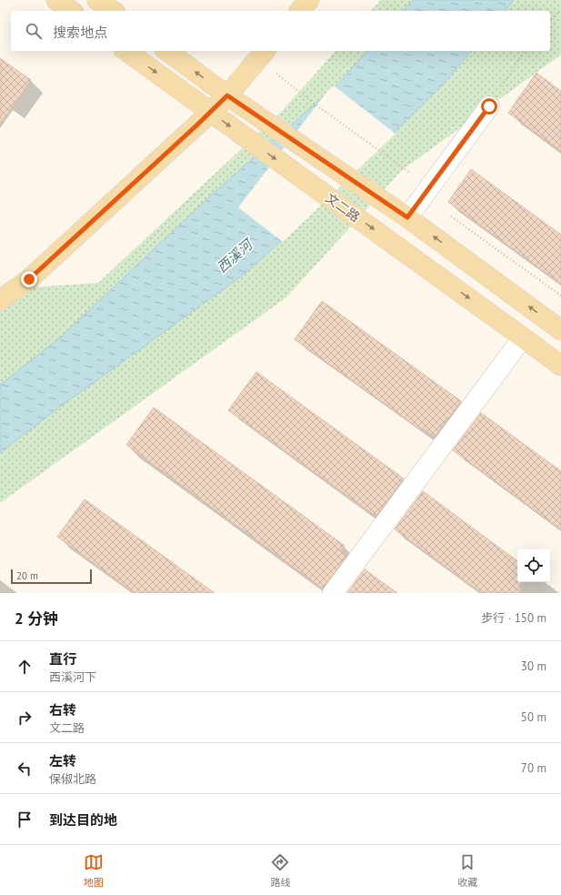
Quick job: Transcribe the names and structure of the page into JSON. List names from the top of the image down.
{
  "streets": {
    "main road": ["文二路"]
  },
  "water": ["西溪河"],
  "scale_bar": "20 m",
  "page": {
    "search": "搜索地点",
    "scale": "20 m",
    "heading": ["2 分钟", "步行 · 150 m"],
    "list": [
      ["直行", "西溪河下", "30 m"],
      ["右转", "文二路", "50 m"],
      ["左转", "保俶北路", "70 m"],
      "到达目的地"
    ],
    "nav": ["地图", "路线", "收藏"]
  }
}
